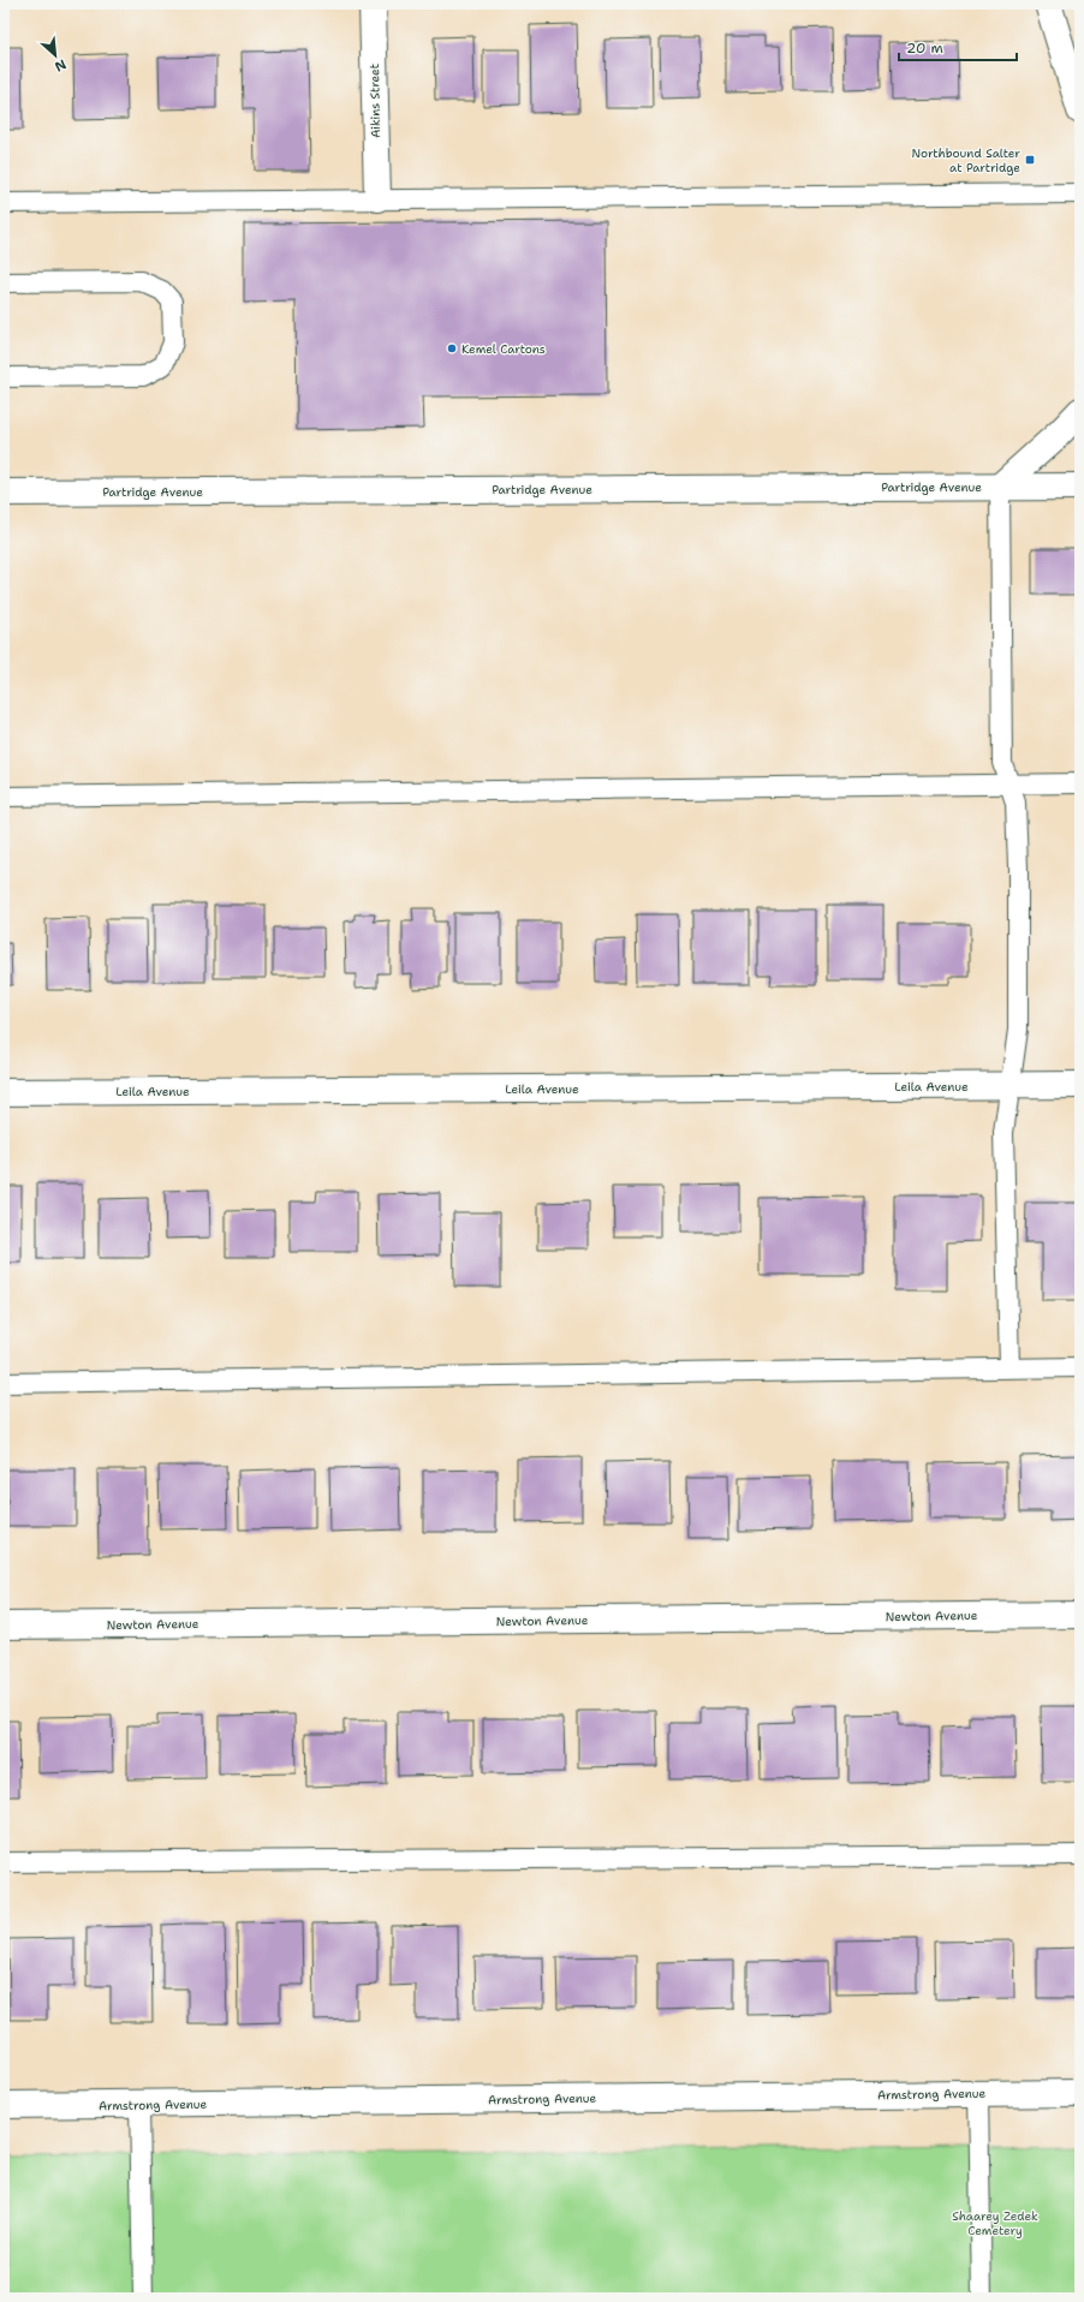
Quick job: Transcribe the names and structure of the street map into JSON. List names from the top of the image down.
{
  "streets": {
    "main road": [
      "Aikins Street",
      "Partridge Avenue",
      "Leila Avenue",
      "Newton Avenue",
      "Armstrong Avenue"
    ]
  },
  "parks": ["Shaarey Zedek Cemetery"],
  "places": {
    "transit": ["Northbound Salter at Partridge"],
    "other": ["Kemel Cartons"]
  },
  "scale_bar": "20 m",
  "north": "bottom right"
}
